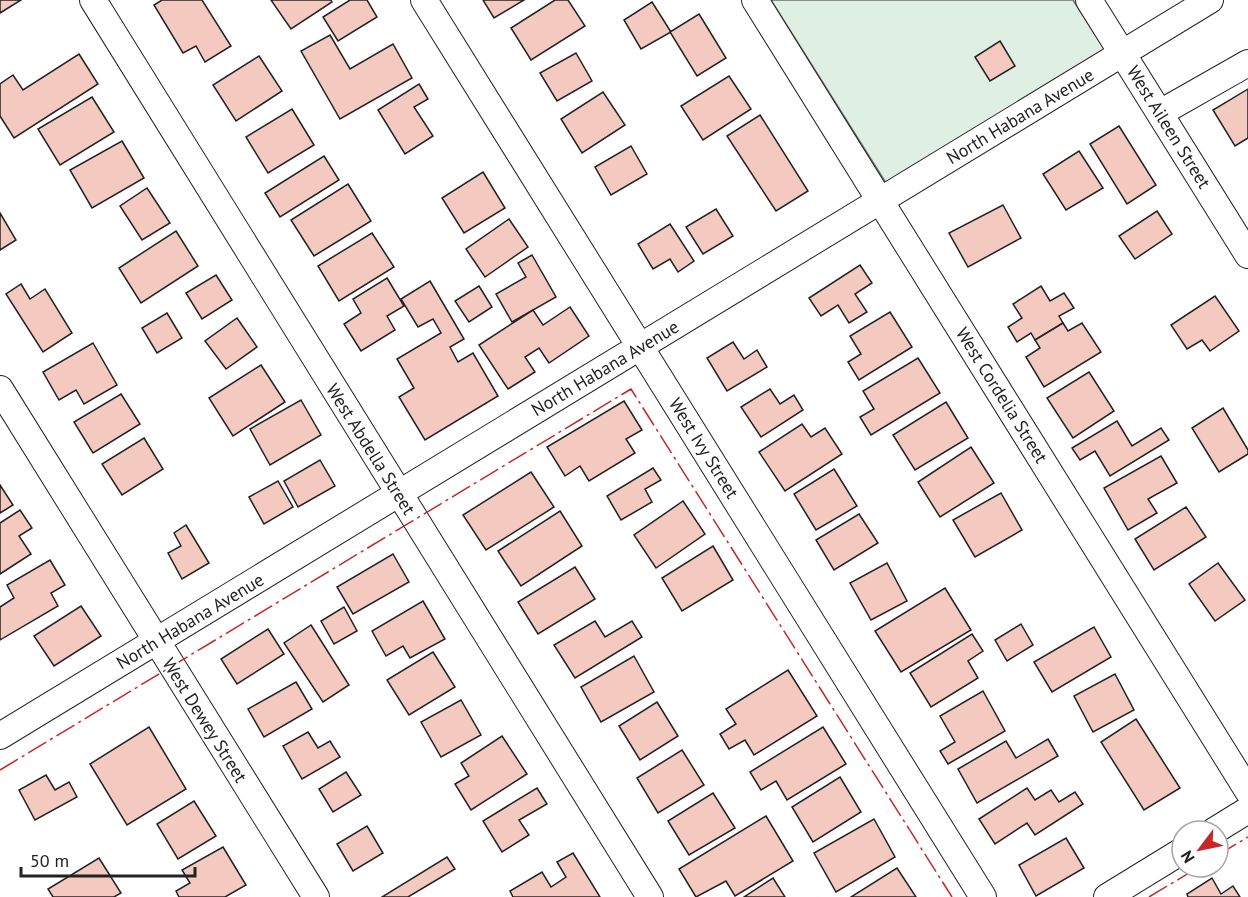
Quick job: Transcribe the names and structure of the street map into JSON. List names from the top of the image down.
{
  "streets": {
    "street": [
      "North Habana Avenue",
      "West Aileen Street",
      "West Cordelia Street",
      "West Ivy Street",
      "West Abdella Street",
      "West Dewey Street"
    ]
  },
  "crossings": [
    ["North Habana Avenue", "West Aileen Street"],
    ["North Habana Avenue", "West Cordelia Street"],
    ["North Habana Avenue", "West Ivy Street"],
    ["North Habana Avenue", "West Abdella Street"],
    ["North Habana Avenue", "West Dewey Street"]
  ],
  "scale_bar": "50 m",
  "north": "bottom left"
}
